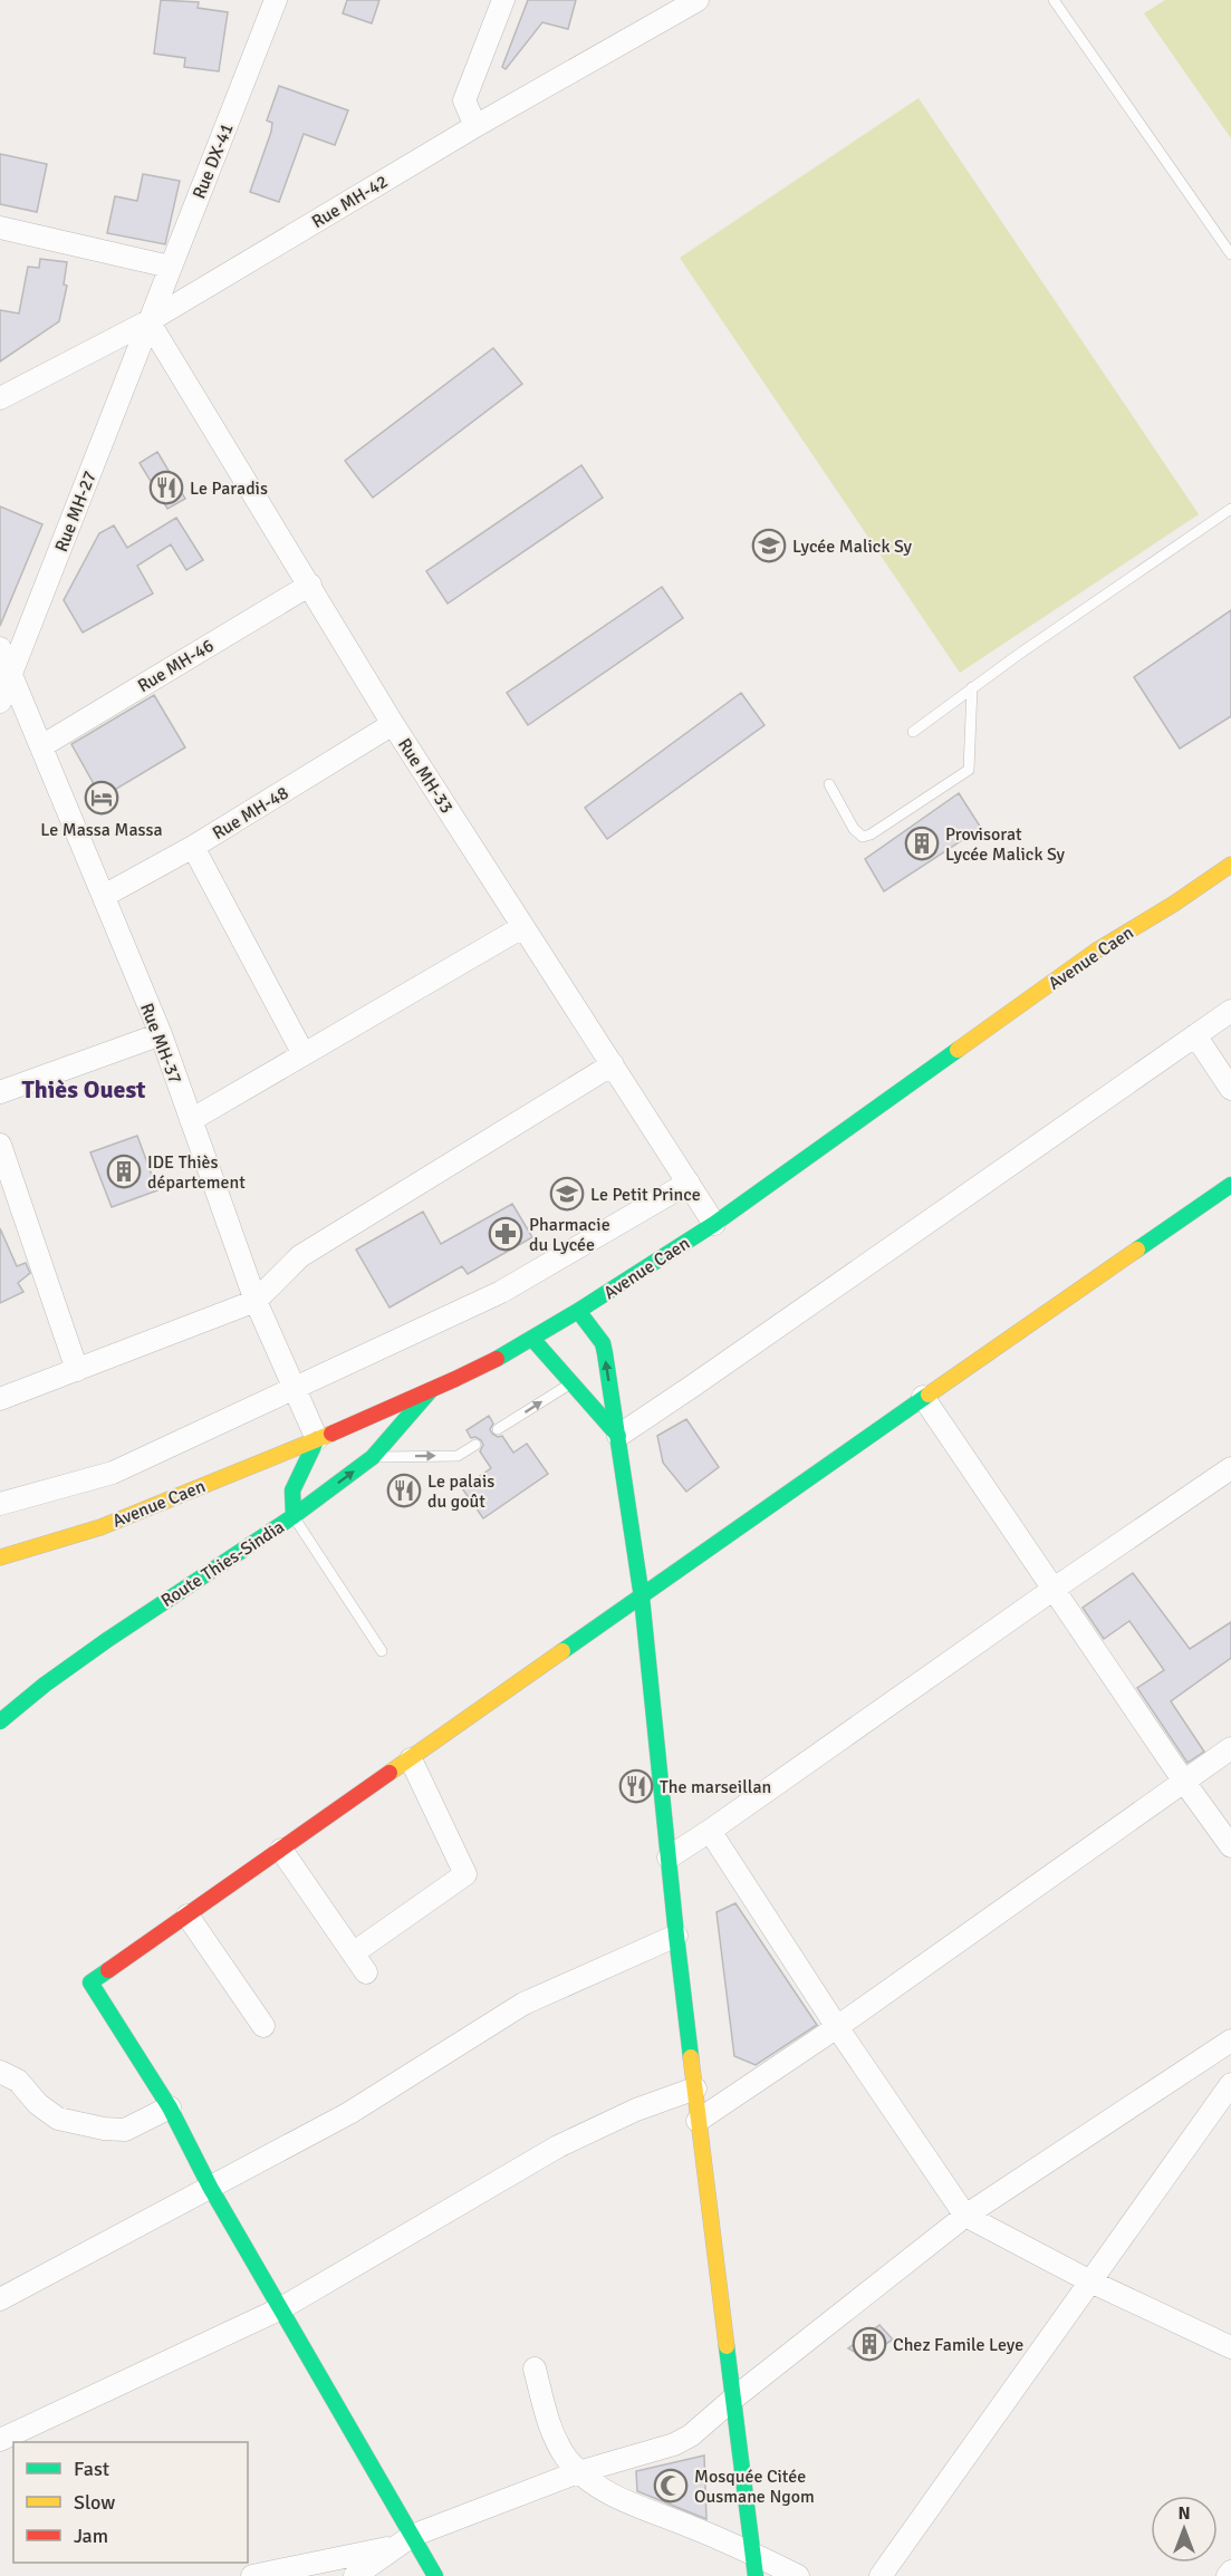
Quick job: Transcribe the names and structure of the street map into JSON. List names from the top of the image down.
{
  "streets": {
    "main road": ["Avenue Caen", "Route Thies-Sindia"],
    "street": [
      "Rue DX-41",
      "Rue MH-42",
      "Rue MH-27",
      "Rue MH-46",
      "Rue MH-33",
      "Rue MH-48",
      "Rue MH-37"
    ]
  },
  "crossings": [
    ["Rue DX-41", "Rue MH-42"],
    ["Rue DX-41", "Rue MH-27"],
    ["Rue DX-41", "Rue MH-33"],
    ["Rue MH-42", "Rue MH-27"],
    ["Rue MH-42", "Rue MH-33"],
    ["Rue MH-27", "Rue MH-33"],
    ["Rue MH-27", "Rue MH-37"],
    ["Rue MH-46", "Rue MH-33"],
    ["Rue MH-46", "Rue MH-37"],
    ["Rue MH-33", "Rue MH-48"],
    ["Rue MH-33", "Avenue Caen"],
    ["Rue MH-48", "Rue MH-37"],
    ["Avenue Caen", "Rue MH-37"],
    ["Avenue Caen", "Route Thies-Sindia"]
  ],
  "districts": ["Thiès Ouest"],
  "places": {
    "restaurant": ["Le Paradis", "Le palais du goût", "The marseillan"],
    "school or university": ["Lycée Malick Sy", "Le Petit Prince"],
    "hotel": ["Le Massa Massa"],
    "building": ["Provisorat Lycée Malick Sy", "IDE Thiès département", "Chez Famile Leye"],
    "pharmacy": ["Pharmacie du Lycée"],
    "mosque": ["Mosquée Citée Ousmane Ngom"]
  },
  "legend": ["Fast", "Slow", "Jam"],
  "north": "top"
}
